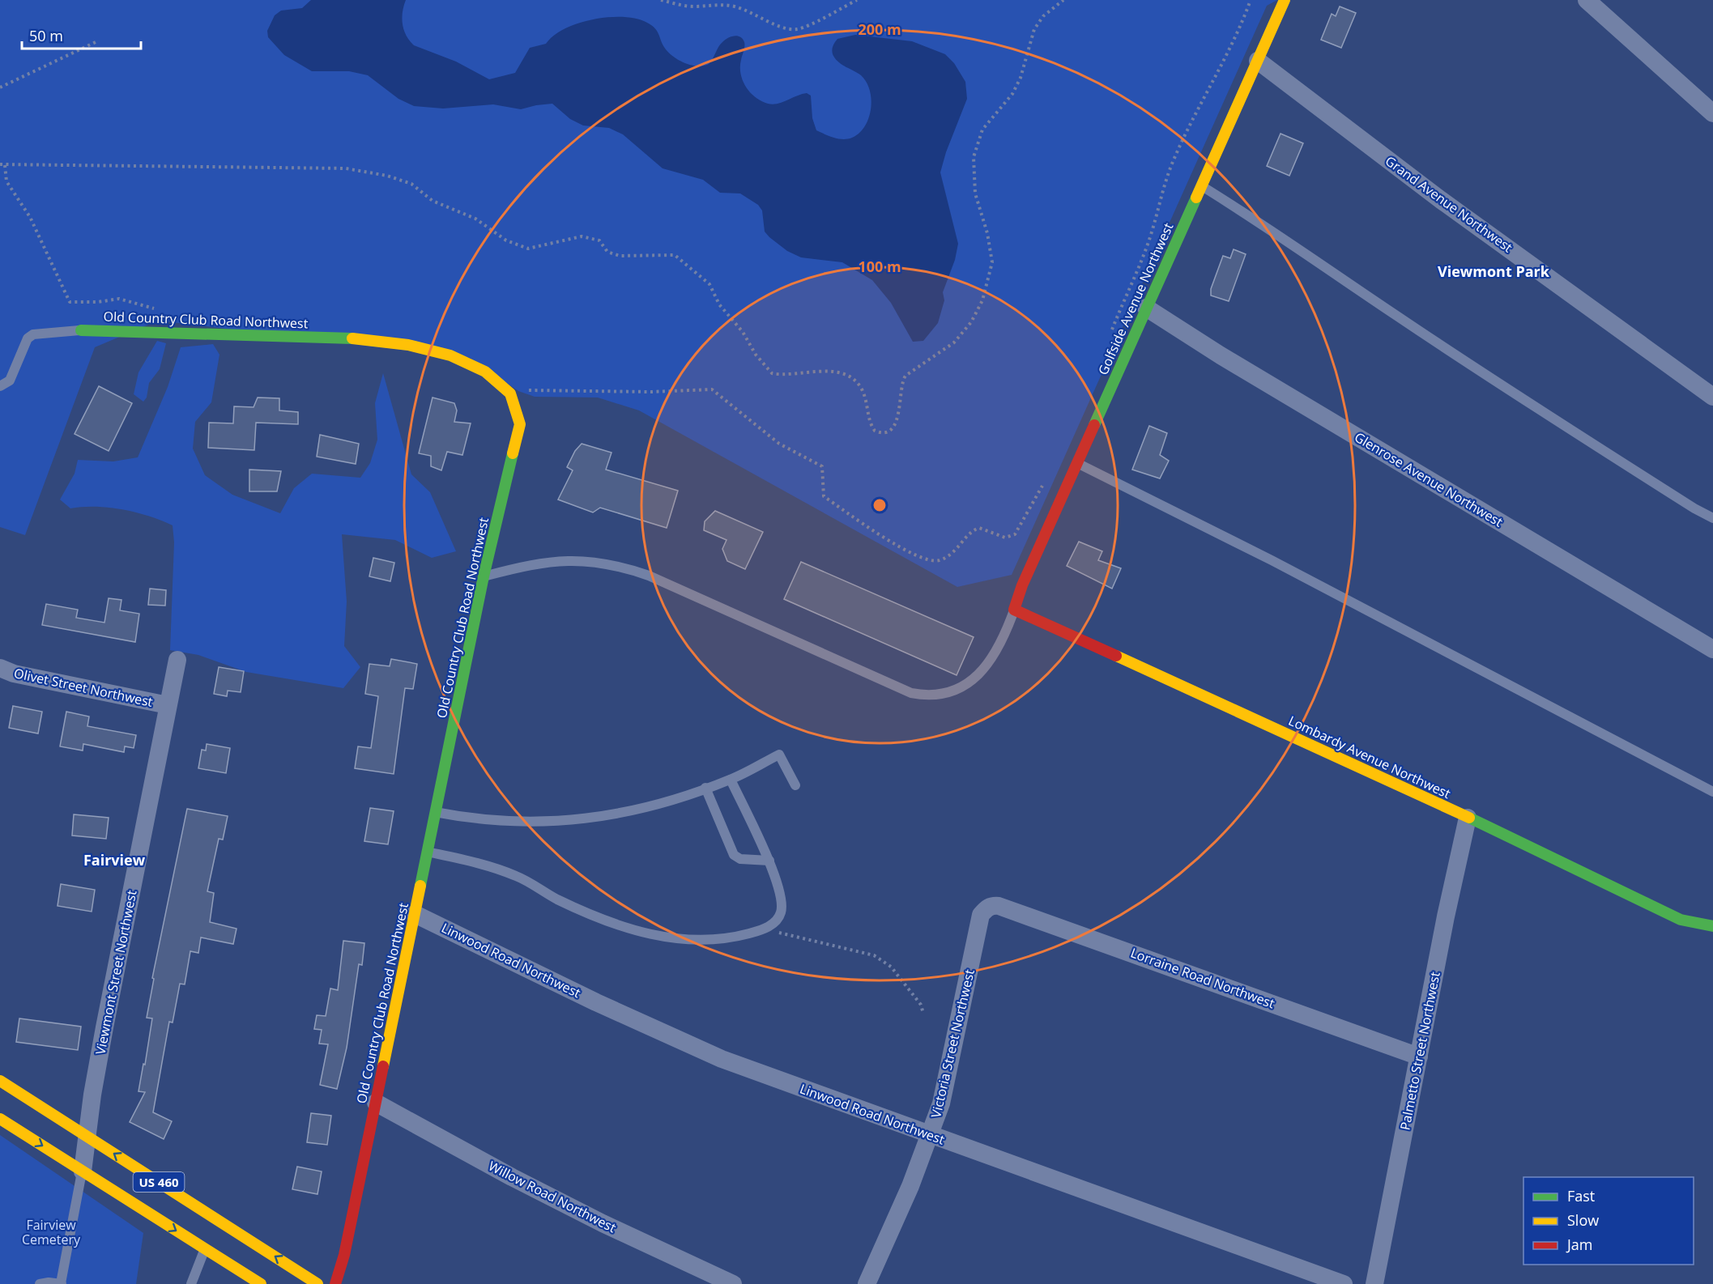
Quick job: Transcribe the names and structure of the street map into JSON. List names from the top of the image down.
{
  "streets": {
    "street": [
      "Grand Avenue Northwest",
      "Golfside Avenue Northwest",
      "Old Country Club Road Northwest",
      "Glenrose Avenue Northwest",
      "Olivet Street Northwest",
      "Lombardy Avenue Northwest",
      "Linwood Road Northwest",
      "Viewmont Street Northwest",
      "Lorraine Road Northwest",
      "Victoria Street Northwest",
      "Palmetto Street Northwest",
      "US 460",
      "Willow Road Northwest"
    ]
  },
  "crossings": [
    ["Grand Avenue Northwest", "Golfside Avenue Northwest"],
    ["Golfside Avenue Northwest", "Glenrose Avenue Northwest"],
    ["Golfside Avenue Northwest", "Lombardy Avenue Northwest"],
    ["Old Country Club Road Northwest", "Linwood Road Northwest"],
    ["Old Country Club Road Northwest", "Willow Road Northwest"],
    ["Olivet Street Northwest", "Viewmont Street Northwest"],
    ["Lombardy Avenue Northwest", "Palmetto Street Northwest"],
    ["Linwood Road Northwest", "Victoria Street Northwest"],
    ["Viewmont Street Northwest", "US 460"],
    ["Lorraine Road Northwest", "Victoria Street Northwest"],
    ["Lorraine Road Northwest", "Palmetto Street Northwest"]
  ],
  "districts": ["Viewmont Park", "Fairview"],
  "parks": ["Fairview Cemetery"],
  "legend": ["Fast", "Slow", "Jam"],
  "scale_bar": "50 m",
  "rings": ["200 m", "100 m"]
}
